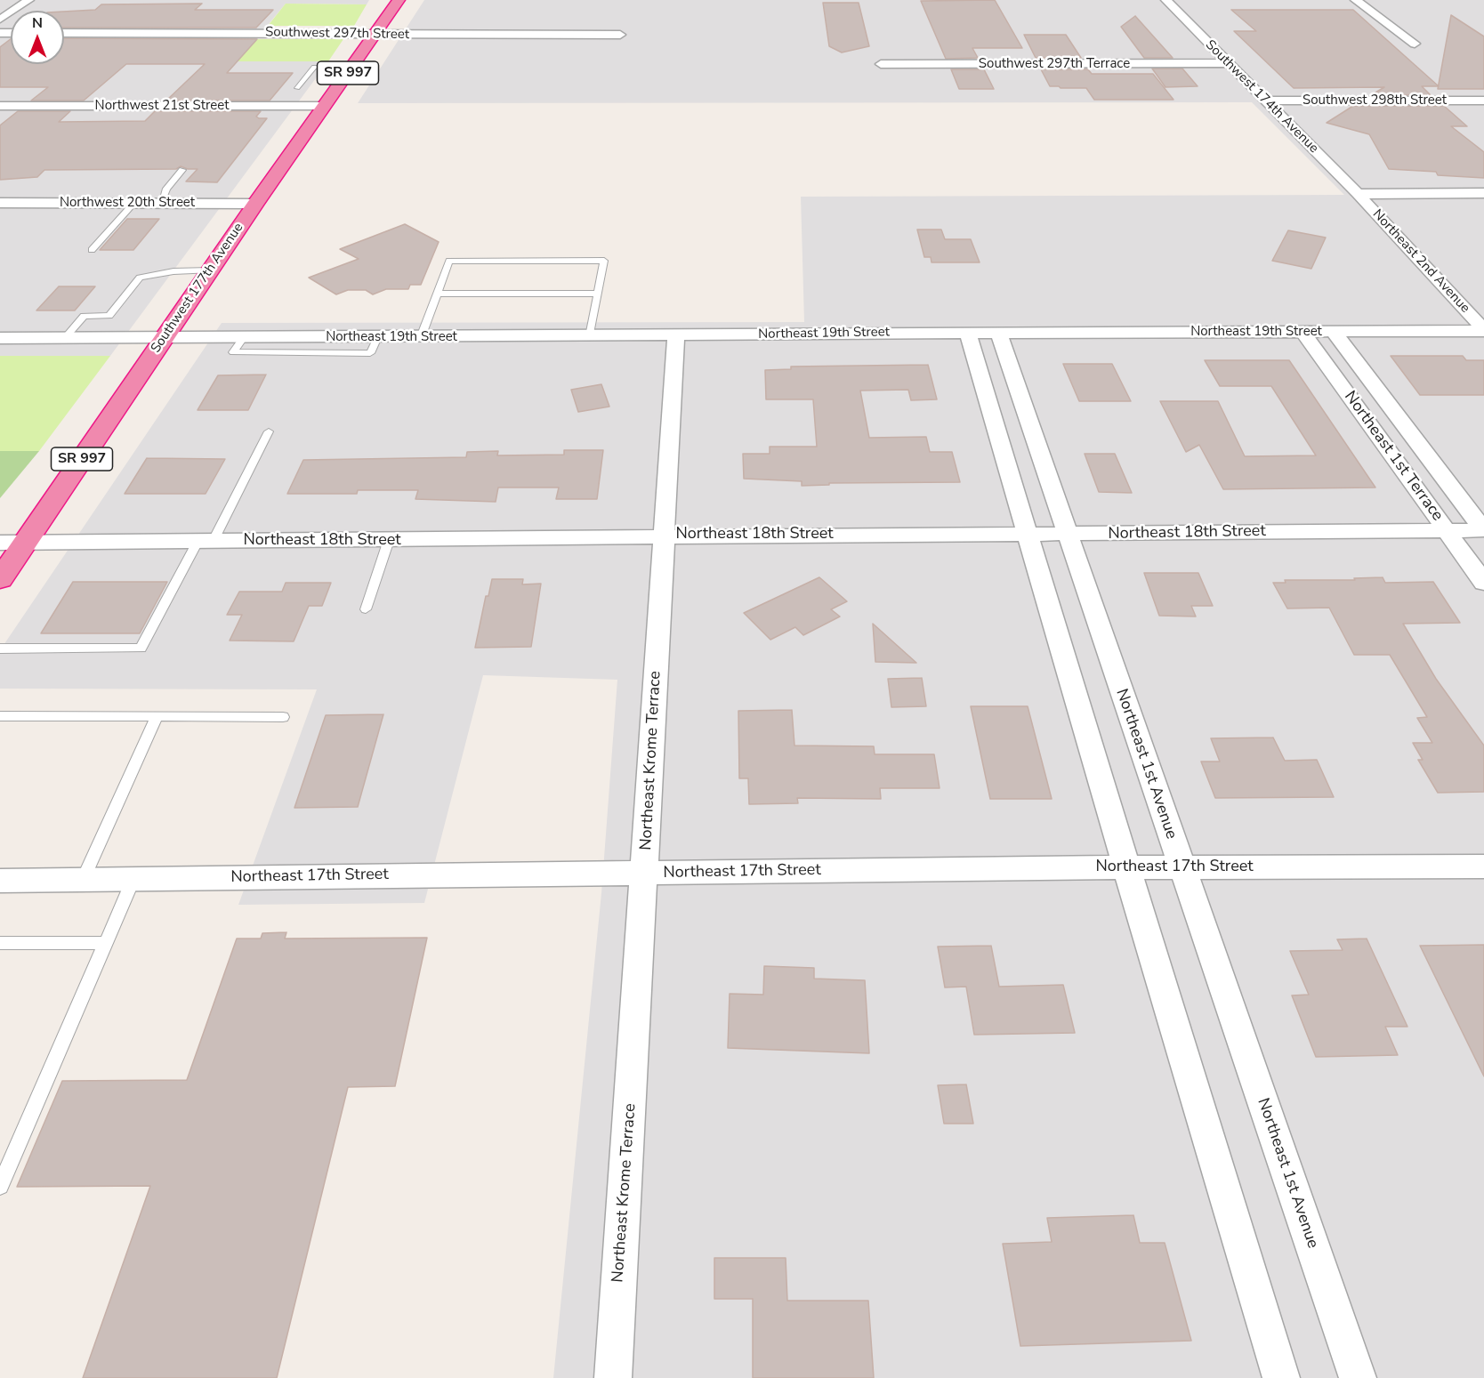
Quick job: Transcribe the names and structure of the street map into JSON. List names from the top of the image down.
{
  "streets": {
    "highway": ["SR 997", "Southwest 177th Avenue"],
    "street": [
      "Southwest 297th Street",
      "Southwest 297th Terrace",
      "Southwest 174th Avenue",
      "Southwest 298th Street",
      "Northwest 21st Street",
      "Northwest 20th Street",
      "Northeast 2nd Avenue",
      "Northeast 19th Street",
      "Northeast 1st Terrace",
      "Northeast 18th Street",
      "Northeast Krome Terrace",
      "Northeast 1st Avenue",
      "Northeast 17th Street"
    ]
  },
  "crossings": [
    ["Southwest 297th Street", "Southwest 177th Avenue"],
    ["Southwest 297th Terrace", "Southwest 174th Avenue"],
    ["Southwest 174th Avenue", "Southwest 298th Street"],
    ["Southwest 174th Avenue", "Northeast 2nd Avenue"],
    ["Northwest 21st Street", "Southwest 177th Avenue"],
    ["Northwest 20th Street", "Southwest 177th Avenue"],
    ["Northeast 2nd Avenue", "Northeast 19th Street"],
    ["Southwest 177th Avenue", "Northeast 19th Street"],
    ["Southwest 177th Avenue", "Northeast 18th Street"],
    ["Northeast 19th Street", "Northeast 1st Terrace"],
    ["Northeast 19th Street", "Northeast Krome Terrace"],
    ["Northeast 19th Street", "Northeast 1st Avenue"],
    ["Northeast 1st Terrace", "Northeast 18th Street"],
    ["Northeast 18th Street", "Northeast Krome Terrace"],
    ["Northeast 18th Street", "Northeast 1st Avenue"],
    ["Northeast Krome Terrace", "Northeast 17th Street"],
    ["Northeast 1st Avenue", "Northeast 17th Street"]
  ],
  "north": "top"
}
